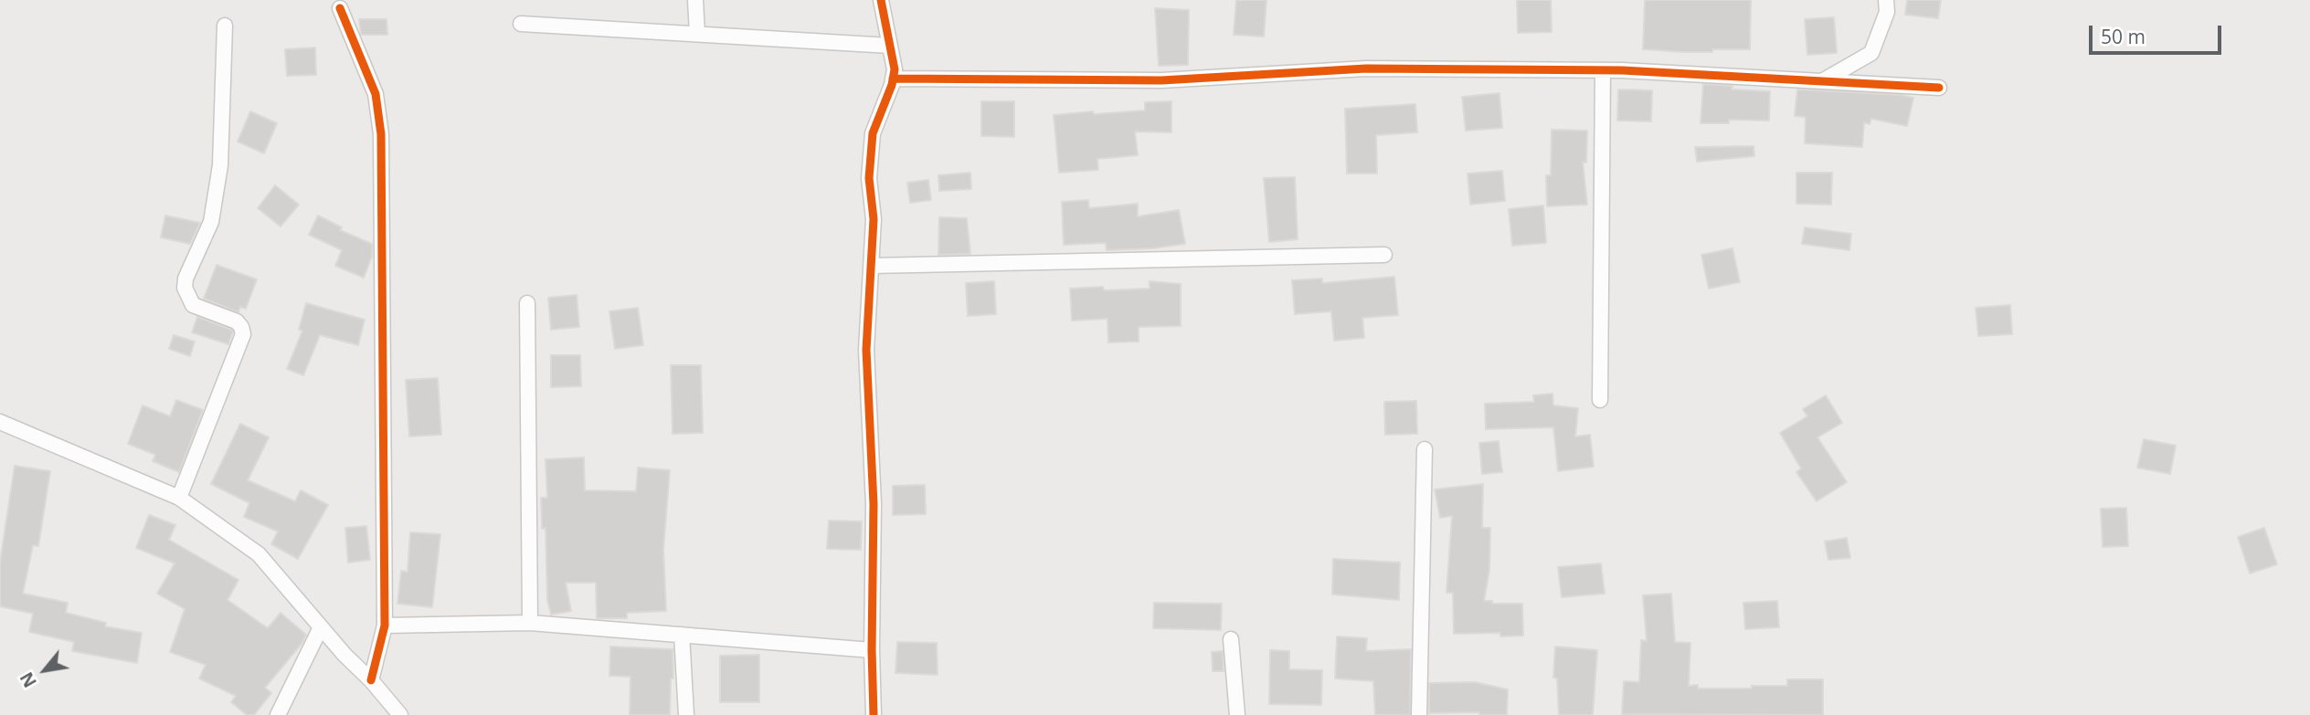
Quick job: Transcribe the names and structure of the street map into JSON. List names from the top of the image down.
{
  "scale_bar": "50 m",
  "north": "bottom left"
}
